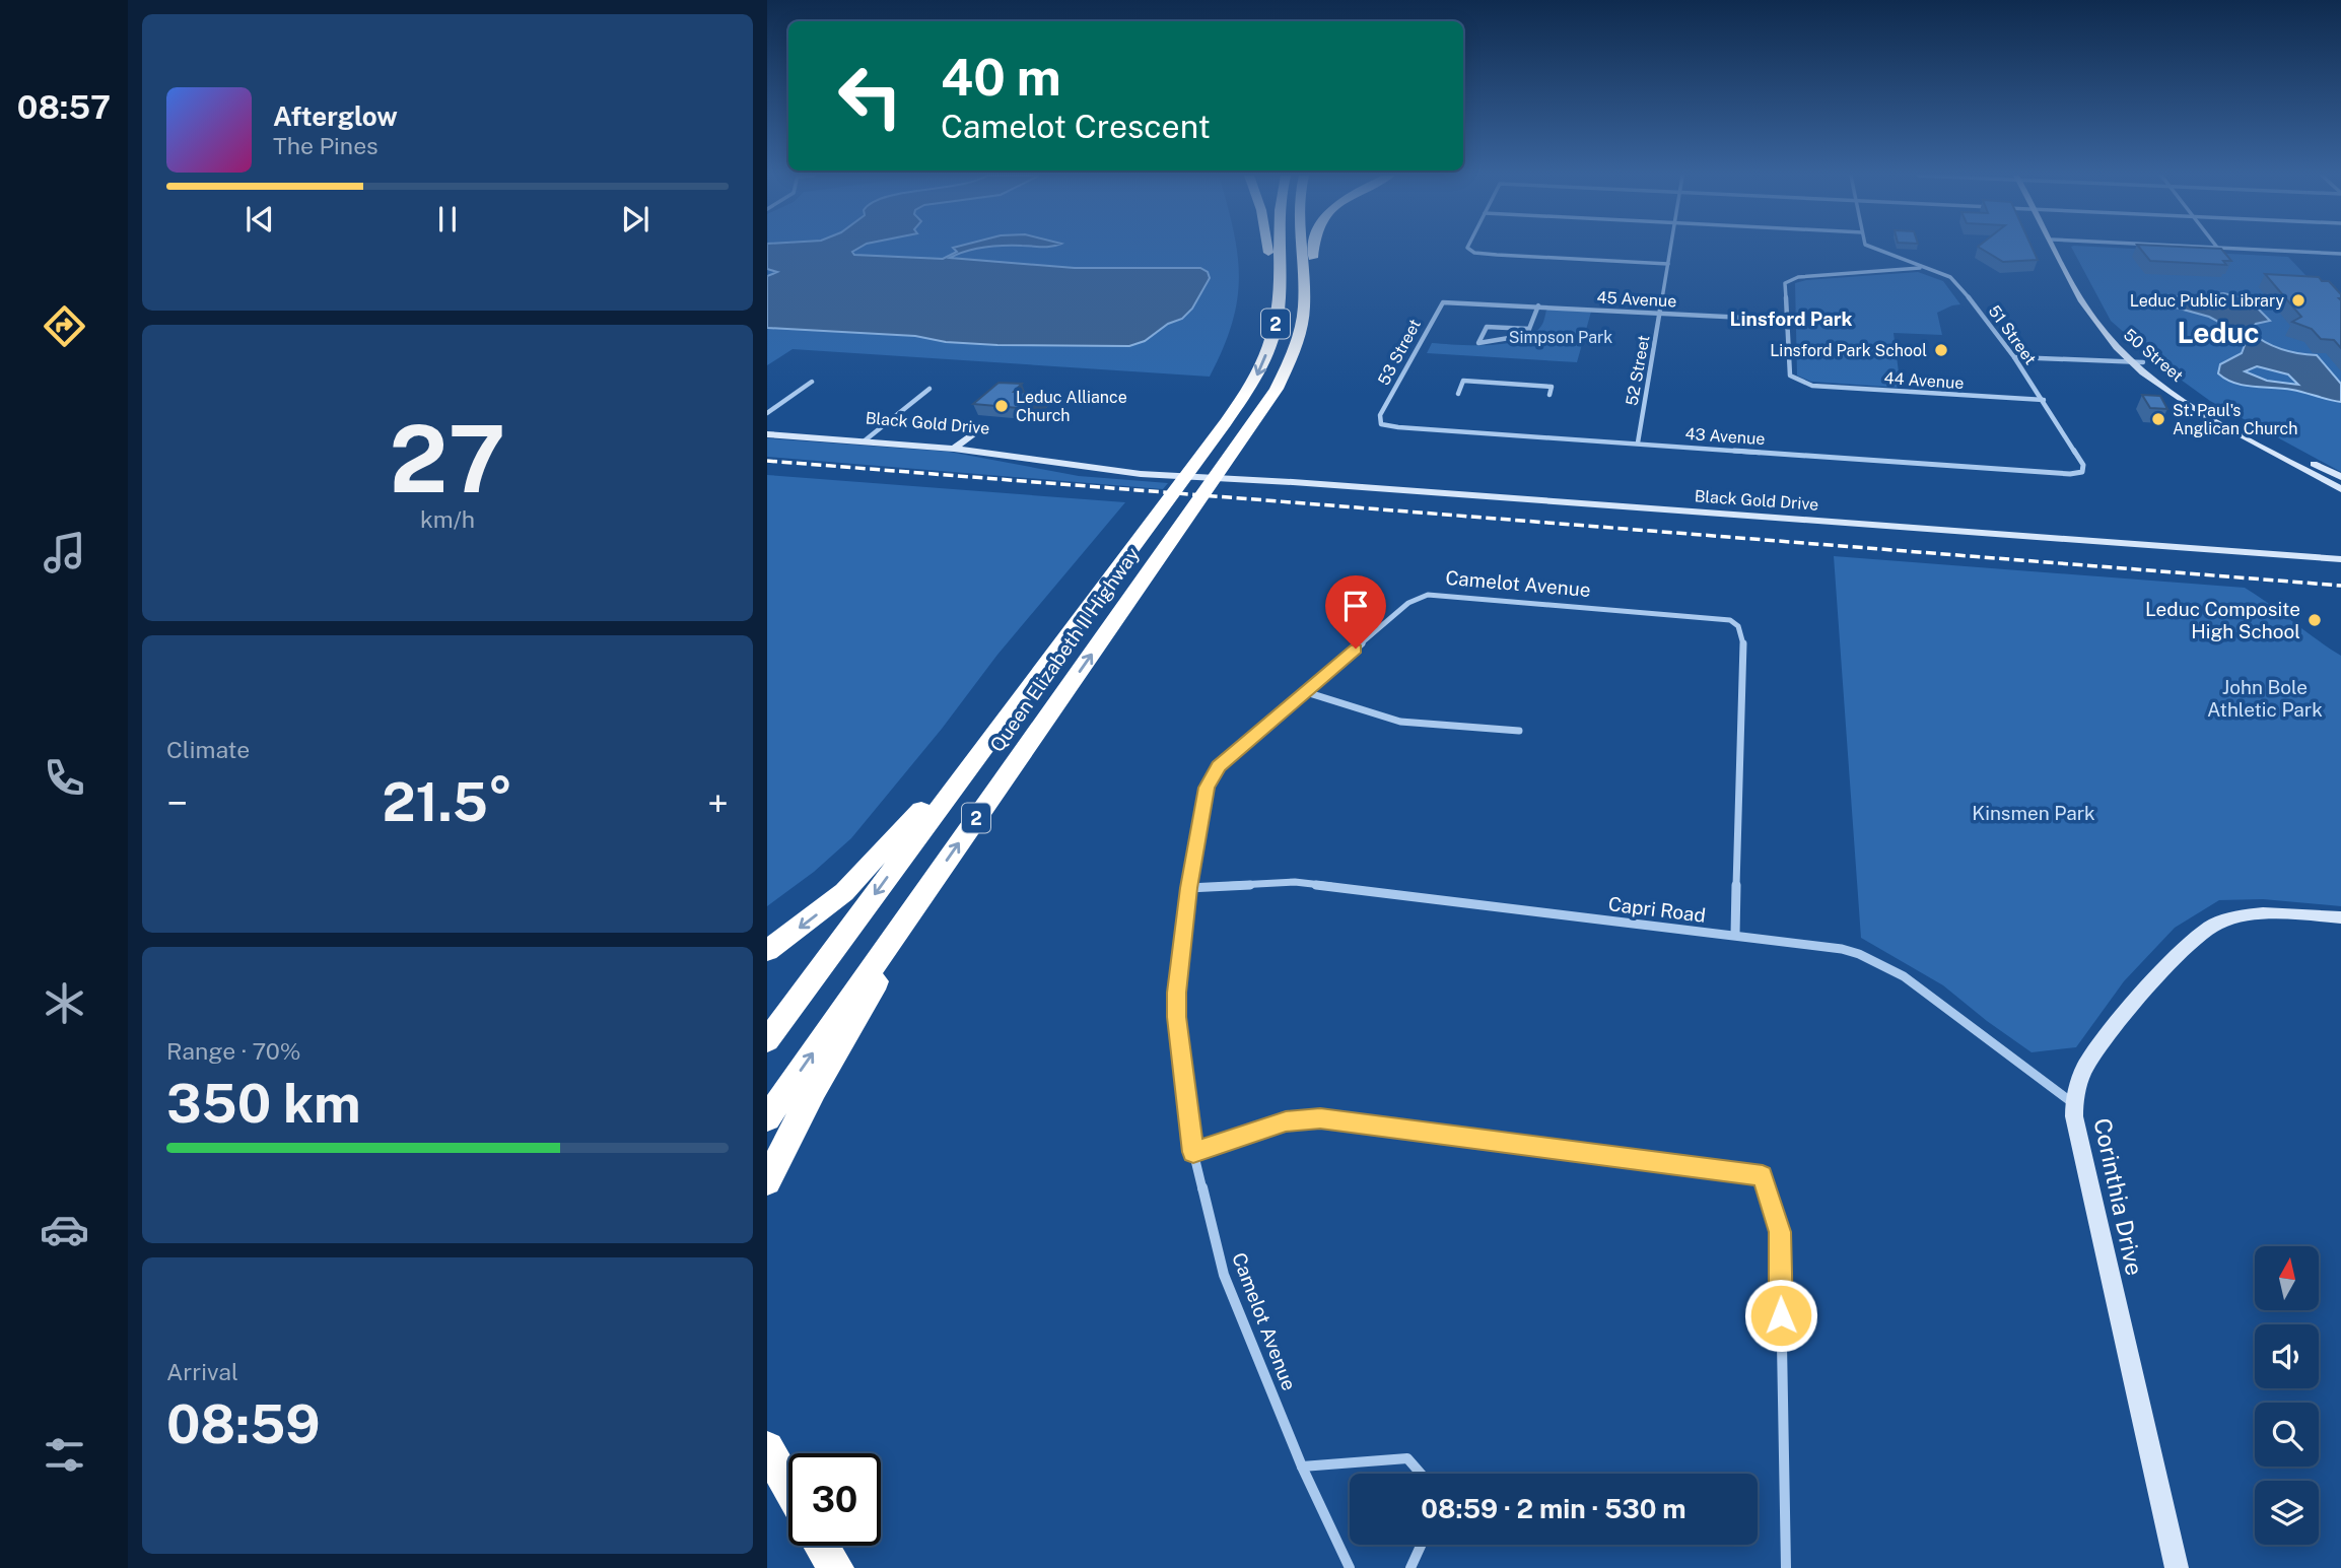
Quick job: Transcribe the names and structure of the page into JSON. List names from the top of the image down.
{
  "streets": {
    "highway": ["2", "Queen Elizabeth II Highway"],
    "main road": ["50 Street", "Black Gold Drive", "Corinthia Drive"],
    "street": [
      "45 Avenue",
      "51 Street",
      "53 Street",
      "52 Street",
      "44 Avenue",
      "43 Avenue",
      "Camelot Avenue",
      "Capri Road"
    ]
  },
  "crossings": [
    ["45 Avenue", "53 Street"],
    ["45 Avenue", "52 Street"],
    ["45 Avenue", "44 Avenue"],
    ["51 Street", "44 Avenue"],
    ["51 Street", "43 Avenue"],
    ["53 Street", "43 Avenue"],
    ["52 Street", "43 Avenue"],
    ["Camelot Avenue", "Capri Road"],
    ["Capri Road", "Corinthia Drive"]
  ],
  "districts": ["Linsford Park", "Leduc"],
  "parks": ["Simpson Park", "John Bole Athletic Park", "Kinsmen Park"],
  "places": [
    "Leduc Public Library",
    "Linsford Park School",
    "Leduc Alliance Church",
    "St. Paul's Anglican Church",
    "Leduc Composite High School"
  ],
  "north": "top",
  "page": {
    "tabs": "08:57",
    "turn": ["40 m", "Camelot Crescent"],
    "song": ["Afterglow", "The Pines"],
    "tile": [
      ["27", "km/h"],
      "Climate",
      ["Range · 70%", "350 km"],
      ["Arrival", "08:59"]
    ],
    "heat": ["−", "21.5°", "+"],
    "limit": "30",
    "trip": "08:59 · 2 min · 530 m"
  }
}
